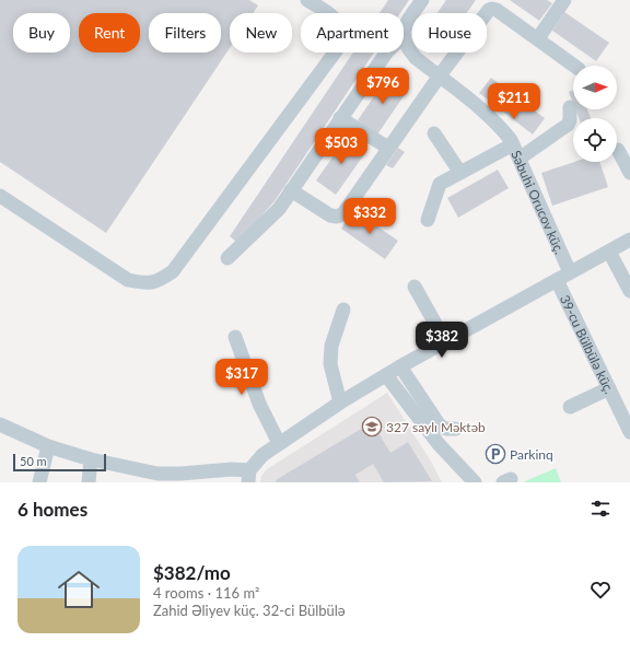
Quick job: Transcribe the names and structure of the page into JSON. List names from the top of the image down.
{
  "streets": {
    "street": ["Səbuhi Orucov küç.", "39-cu Bülbülə küç."]
  },
  "places": {
    "school or university": ["327 saylı Məktəb"],
    "parking": ["Parkinq"]
  },
  "scale_bar": "50 m",
  "north": "right",
  "page": {
    "chip": [
      "Buy",
      "Rent",
      "Filters",
      "New",
      "Apartment",
      "House"
    ],
    "price": [
      "$796",
      "$211",
      "$503",
      "$332",
      "$382",
      "$317"
    ],
    "scale": "50 m",
    "heading": "6 homes",
    "list": [
      {
        "name": "$382/mo",
        "note": "4 rooms · 116 m² · Zahid Əliyev küç. 32-ci Bülbülə"
      }
    ]
  }
}
